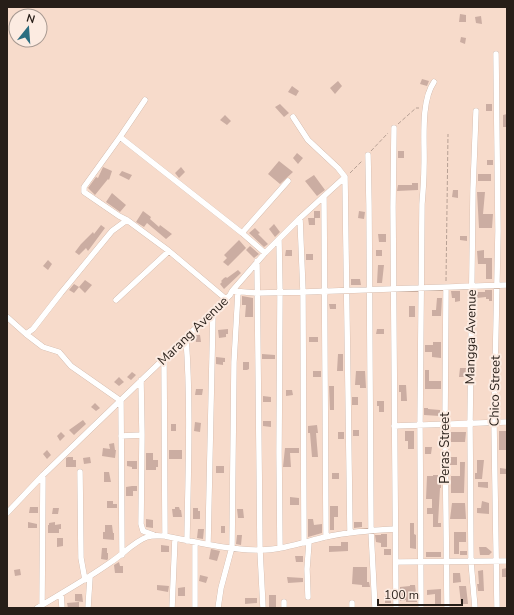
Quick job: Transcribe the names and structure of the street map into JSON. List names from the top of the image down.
{
  "streets": {
    "street": [
      "Marang Avenue",
      "Mangga Avenue",
      "Chico Street",
      "Peras Street"
    ]
  },
  "crossings": [
    ["Marang Avenue", "Mangga Avenue"],
    ["Marang Avenue", "Chico Street"],
    ["Marang Avenue", "Peras Street"]
  ],
  "scale_bar": "100 m",
  "north": "top"
}
